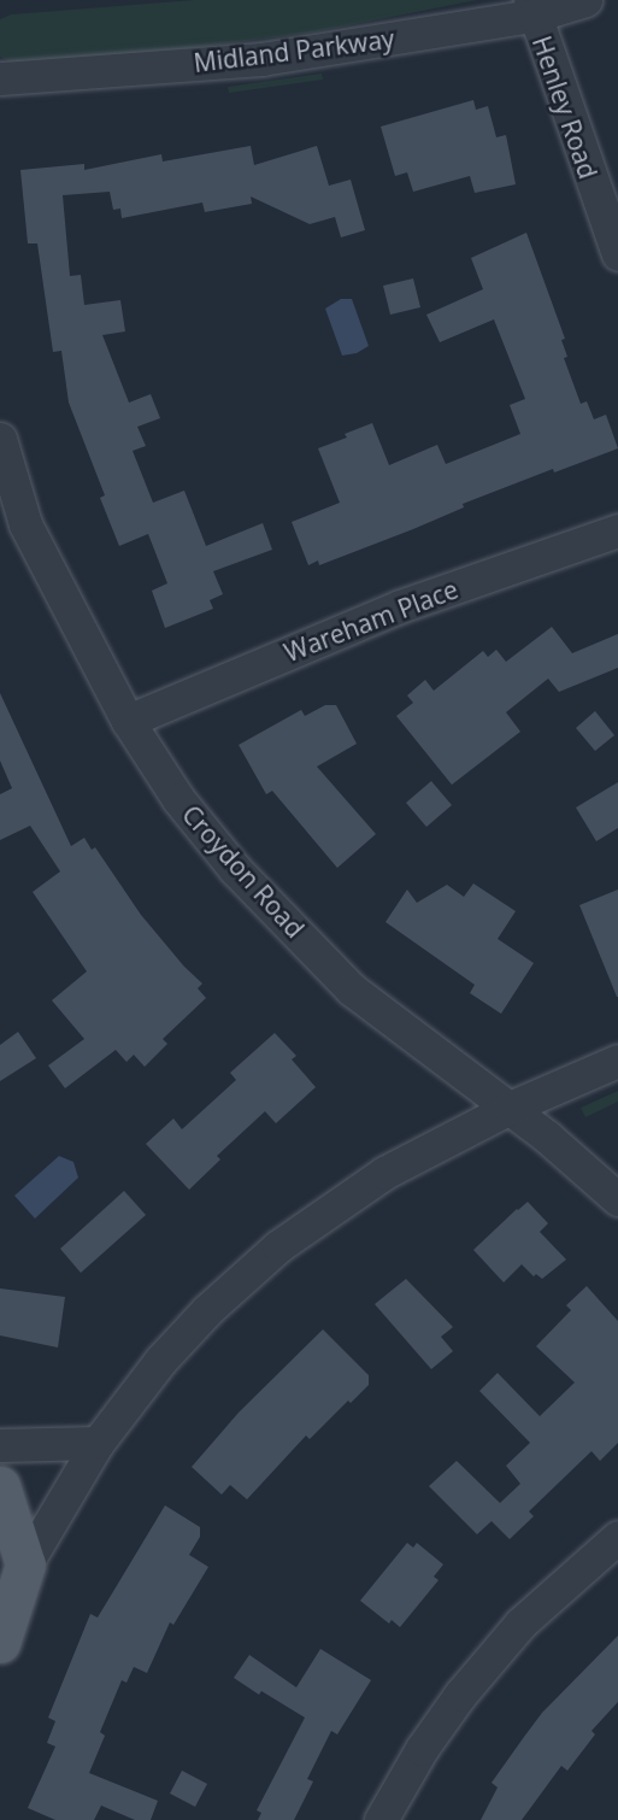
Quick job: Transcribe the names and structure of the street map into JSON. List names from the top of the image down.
{
  "streets": {
    "street": [
      "Midland Parkway",
      "Henley Road",
      "Wareham Place",
      "Croydon Road"
    ]
  },
  "crossings": [
    ["Midland Parkway", "Henley Road"],
    ["Wareham Place", "Croydon Road"]
  ]
}
